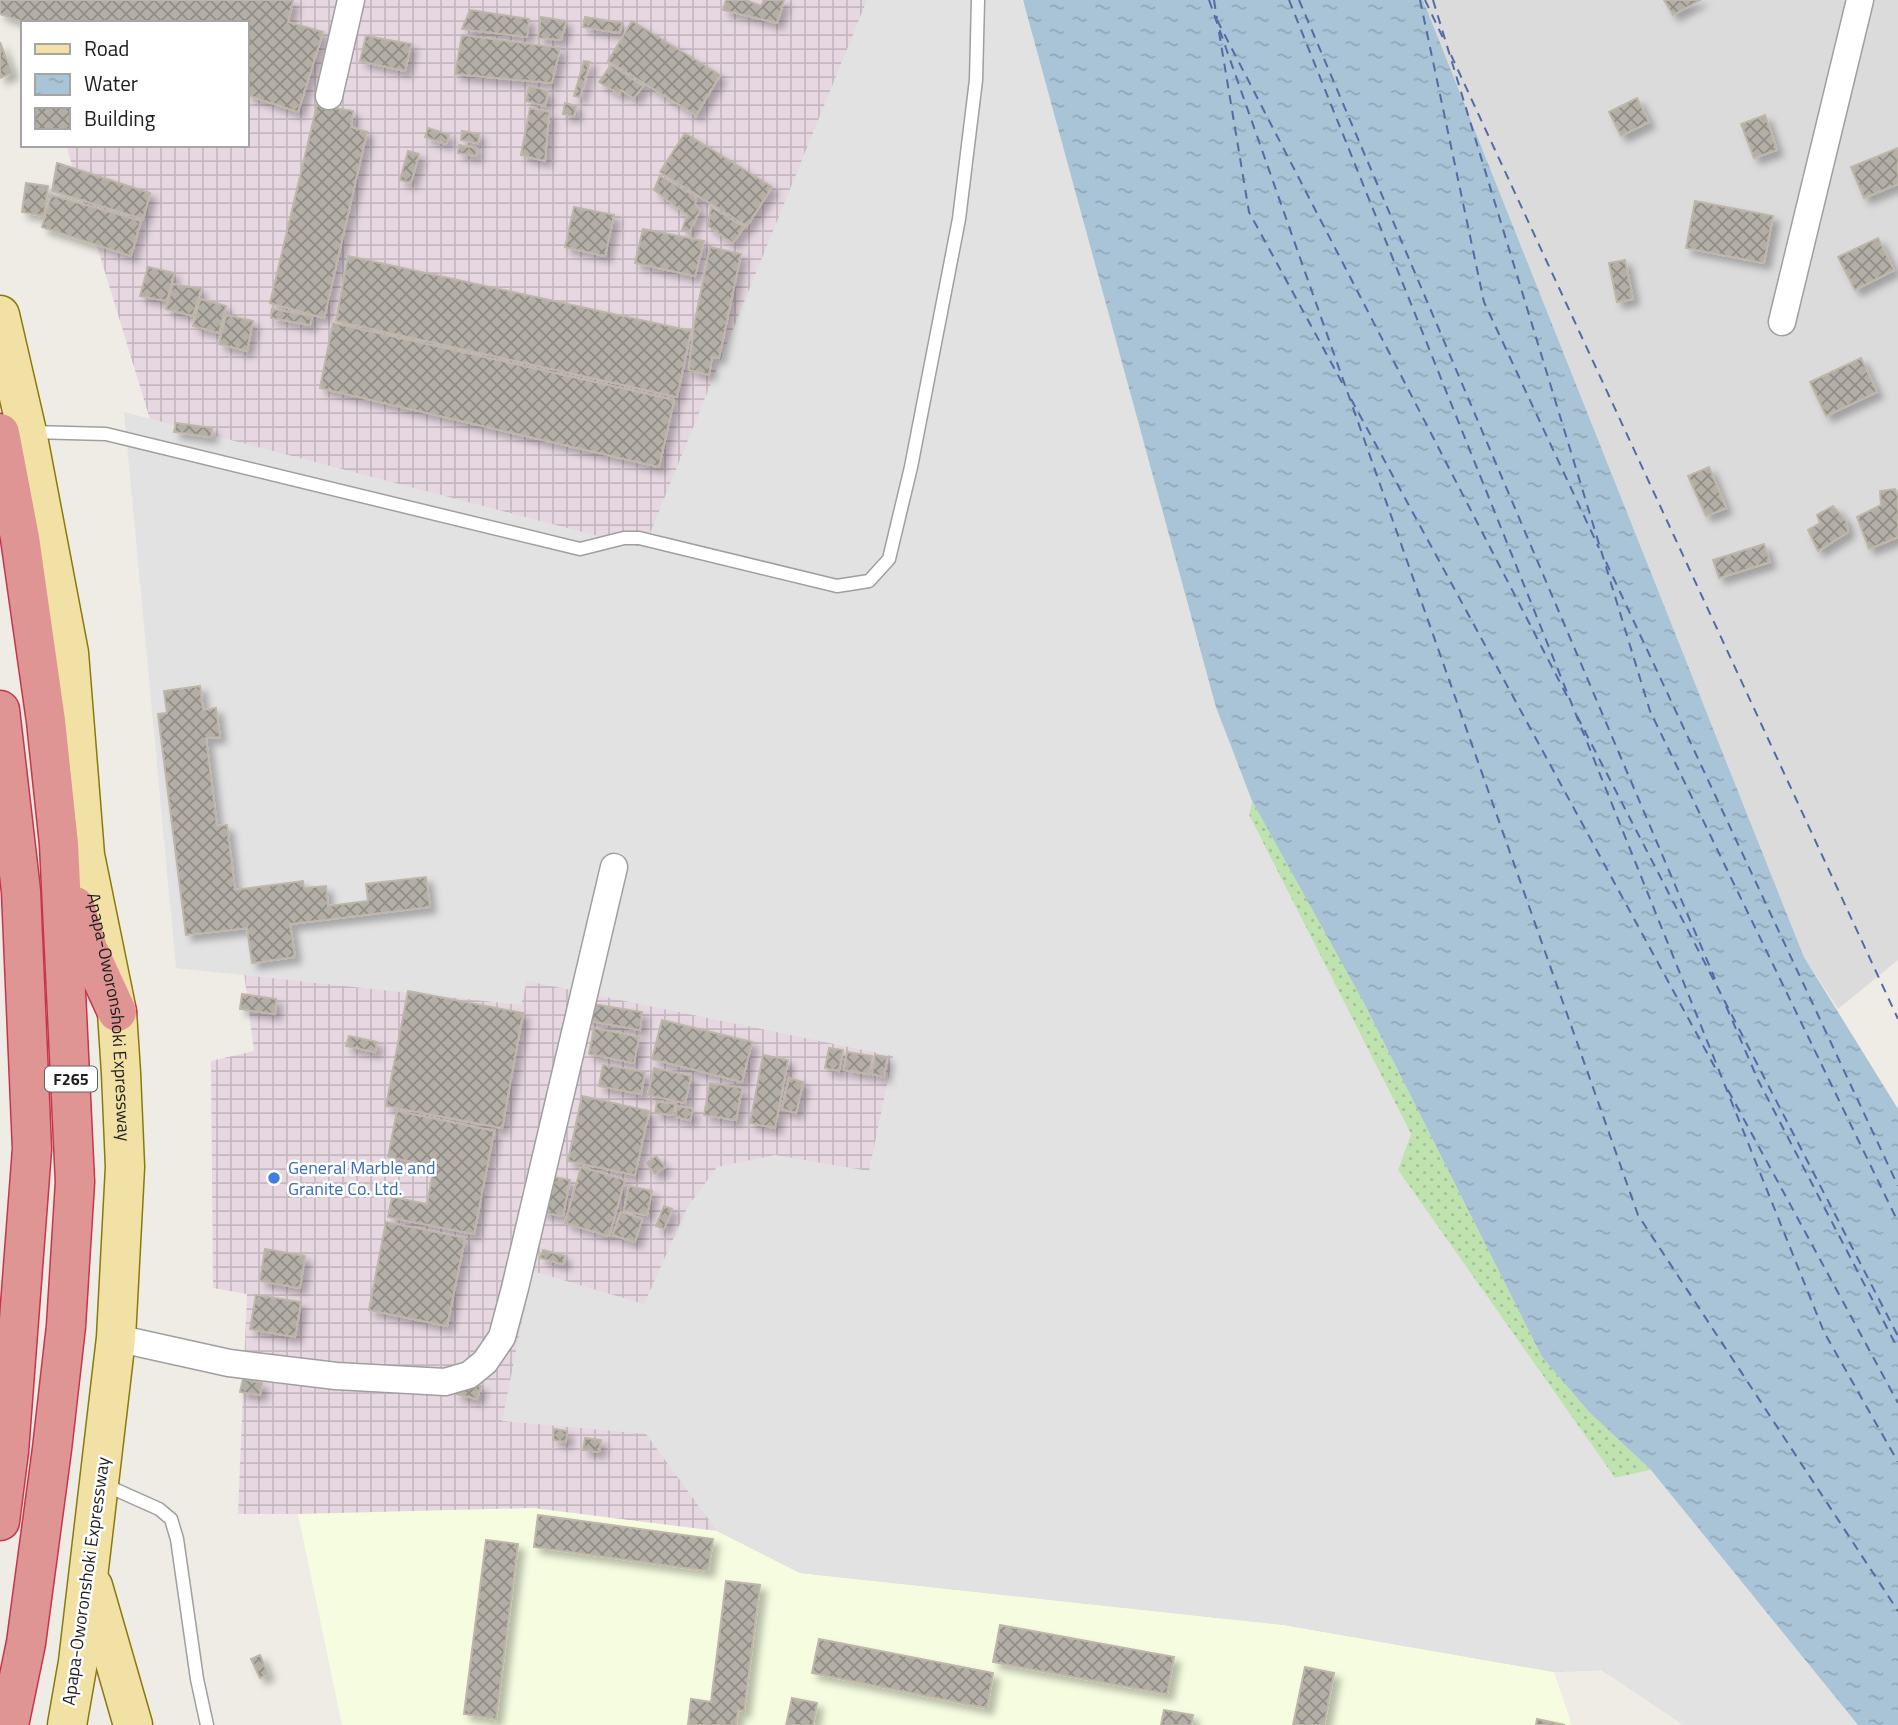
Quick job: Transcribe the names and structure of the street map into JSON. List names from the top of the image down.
{
  "streets": {
    "highway": ["Apapa-Oworonshoki Expressway", "F265"]
  },
  "places": ["General Marble and Granite Co. Ltd."],
  "legend": ["Road", "Water", "Building"]
}
